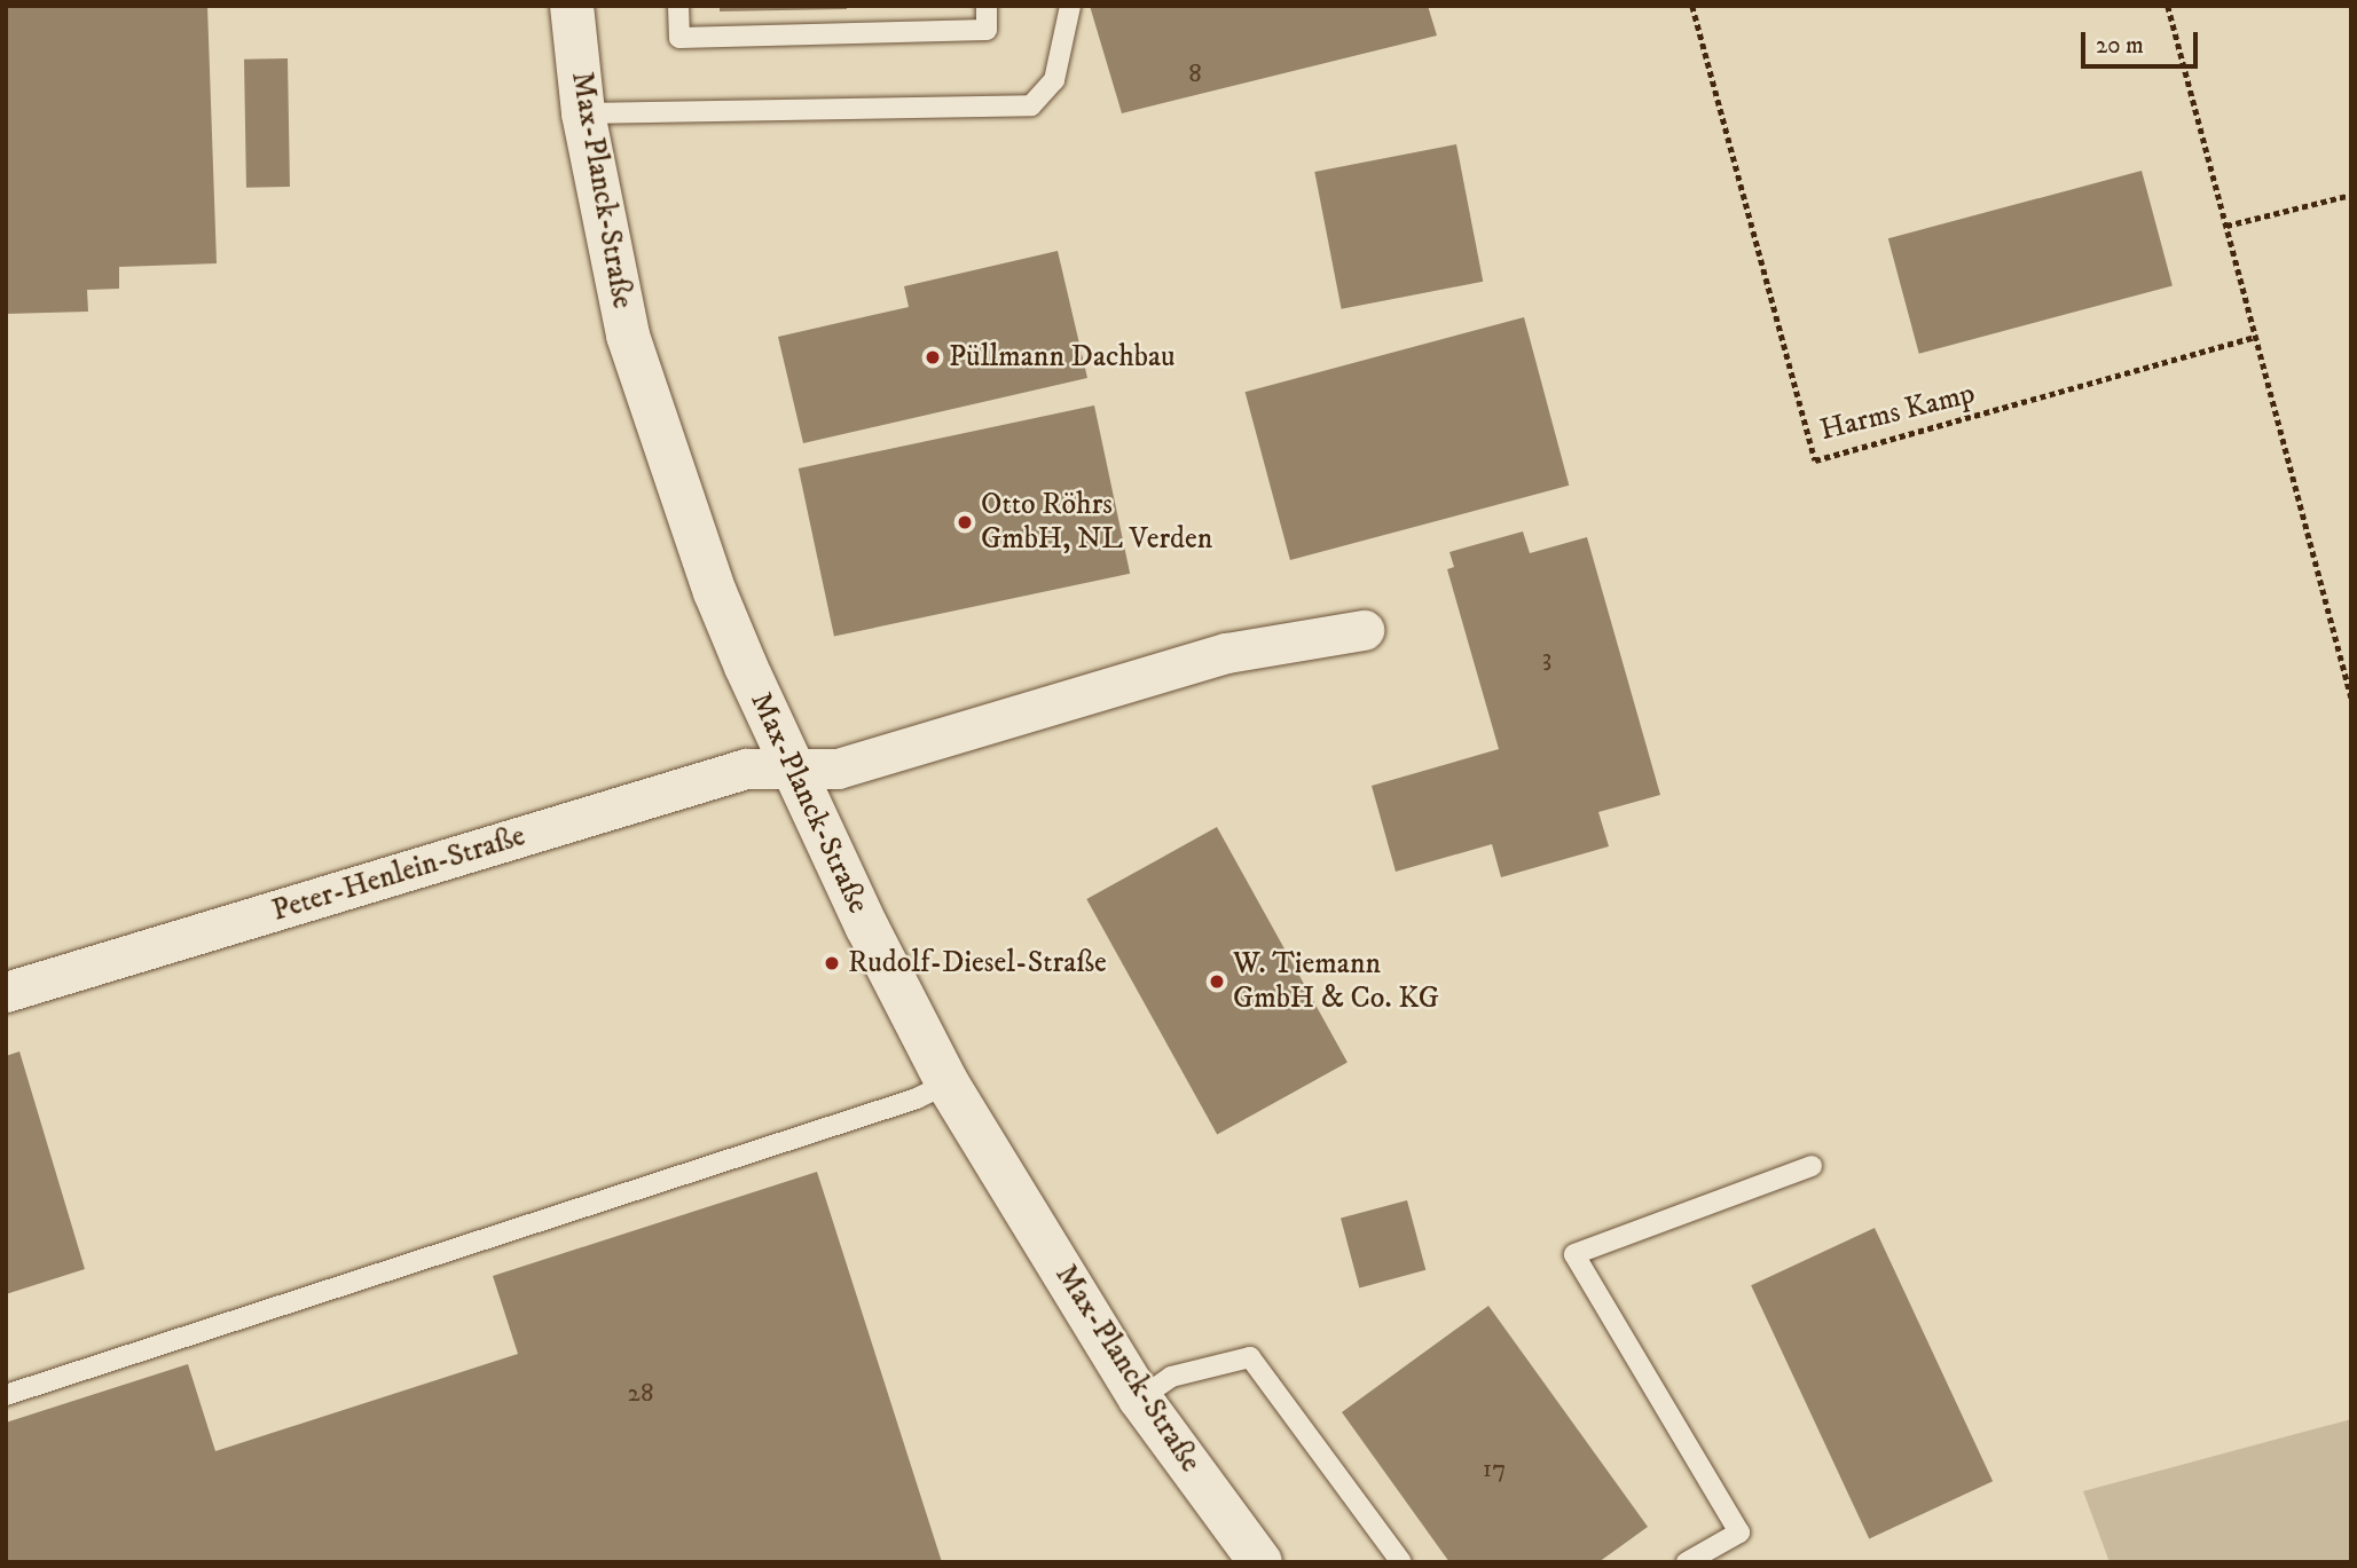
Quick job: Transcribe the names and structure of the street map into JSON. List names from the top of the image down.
{
  "streets": {
    "street": ["Max-Planck-Straße", "Peter-Henlein-Straße"],
    "path": ["Harms Kamp"]
  },
  "crossings": [
    ["Max-Planck-Straße", "Peter-Henlein-Straße"]
  ],
  "places": [
    "Püllmann Dachbau",
    "Otto Röhrs GmbH, NL Verden",
    "Rudolf-Diesel-Straße",
    "W. Tiemann GmbH & Co. KG"
  ],
  "house_numbers": [
    "8",
    "3",
    "28",
    "17"
  ],
  "scale_bar": "20 m"
}
